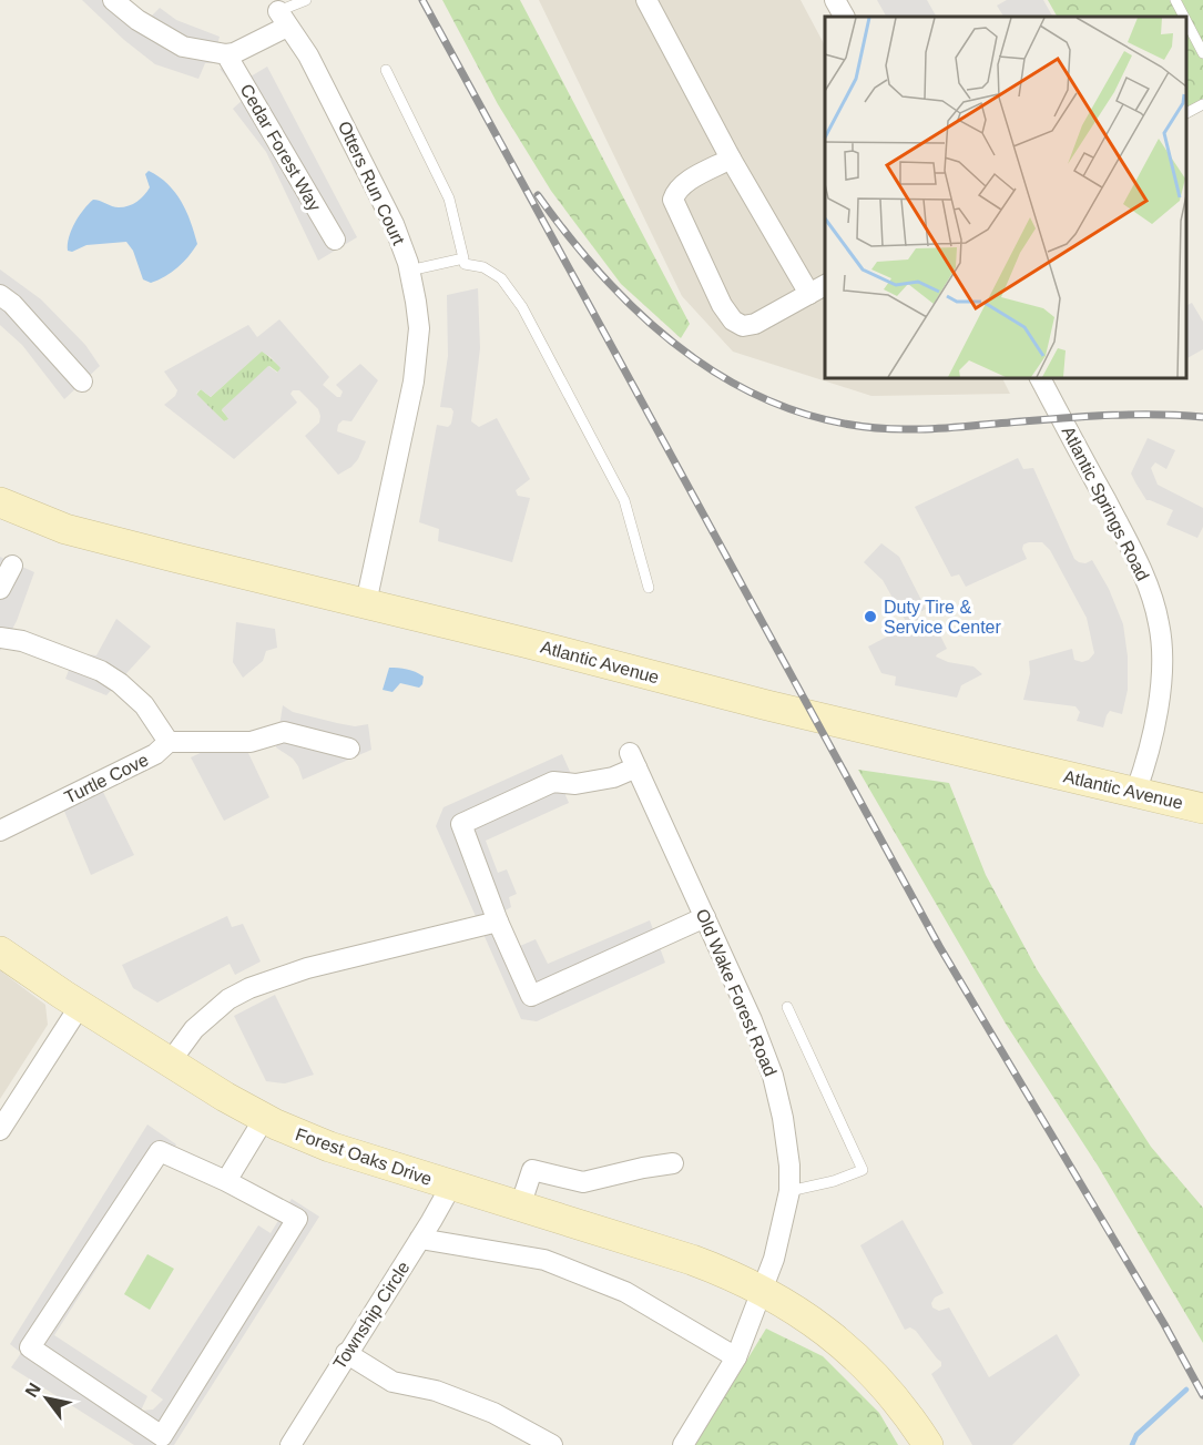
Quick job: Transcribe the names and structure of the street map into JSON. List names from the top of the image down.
{
  "streets": {
    "main road": ["Atlantic Avenue", "Forest Oaks Drive"],
    "street": [
      "Cedar Forest Way",
      "Otters Run Court",
      "Atlantic Springs Road",
      "Turtle Cove",
      "Old Wake Forest Road",
      "Township Circle"
    ]
  },
  "crossings": [
    ["Otters Run Court", "Atlantic Avenue"],
    ["Atlantic Springs Road", "Atlantic Avenue"],
    ["Old Wake Forest Road", "Forest Oaks Drive"],
    ["Forest Oaks Drive", "Township Circle"]
  ],
  "places": ["Duty Tire & Service Center"],
  "north": "top left"
}
